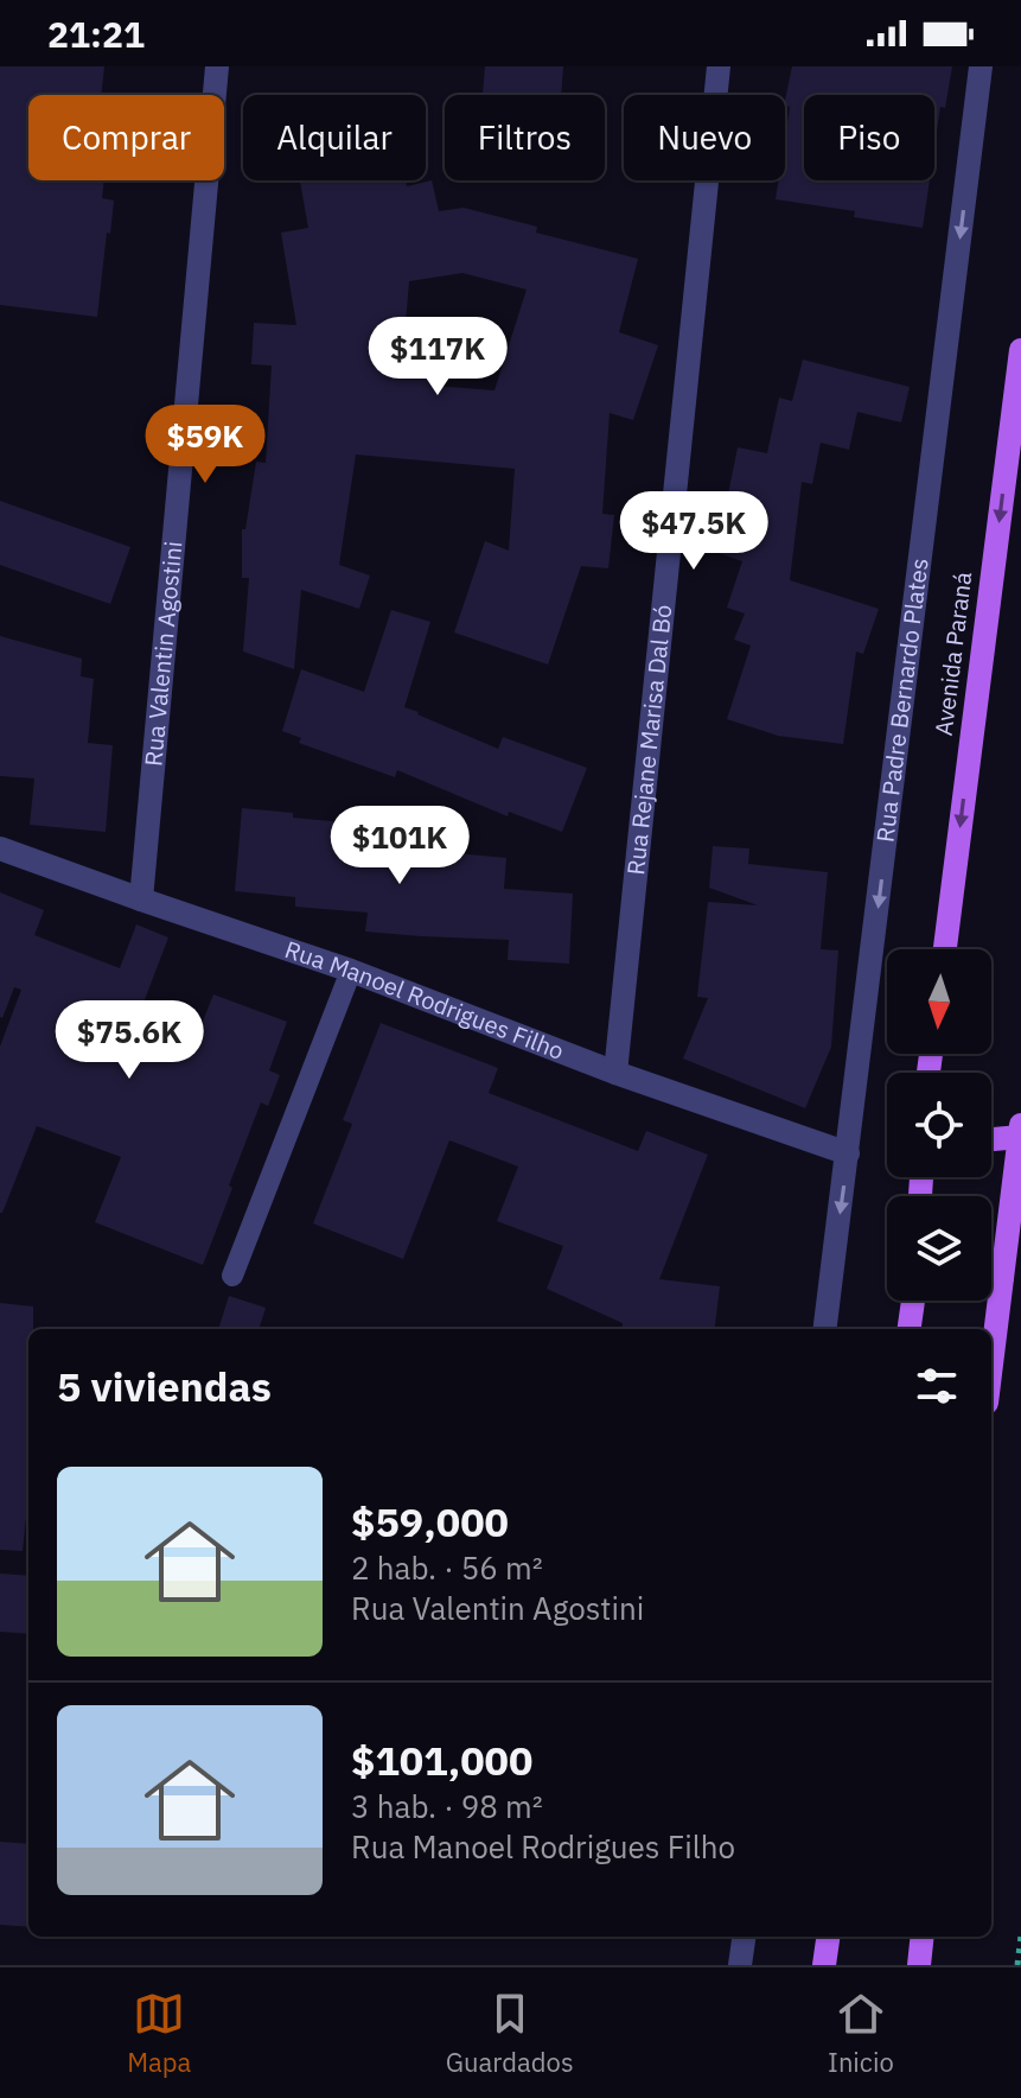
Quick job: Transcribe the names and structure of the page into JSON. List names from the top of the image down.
{
  "streets": {
    "main road": ["Avenida Paraná"],
    "street": [
      "Rua Valentin Agostini",
      "Rua Padre Bernardo Plates",
      "Rua Rejane Marisa Dal Bó",
      "Rua Manoel Rodrigues Filho"
    ]
  },
  "crossings": [
    ["Rua Valentin Agostini", "Rua Manoel Rodrigues Filho"],
    ["Rua Padre Bernardo Plates", "Rua Manoel Rodrigues Filho"],
    ["Rua Rejane Marisa Dal Bó", "Rua Manoel Rodrigues Filho"]
  ],
  "one_way": ["Avenida Paraná", "Rua Padre Bernardo Plates"],
  "north": "bottom",
  "page": {
    "status": "21:21",
    "chip": [
      "Comprar",
      "Alquilar",
      "Filtros",
      "Nuevo",
      "Piso"
    ],
    "price": [
      "$117K",
      "$59K",
      "$47.5K",
      "$101K",
      "$75.6K"
    ],
    "heading": "5 viviendas",
    "list": [
      {
        "name": "$59,000",
        "note": "2 hab. · 56 m² · Rua Valentin Agostini"
      },
      {
        "name": "$101,000",
        "note": "3 hab. · 98 m² · Rua Manoel Rodrigues Filho"
      }
    ],
    "tabs": ["Mapa", "Guardados", "Inicio"]
  }
}
